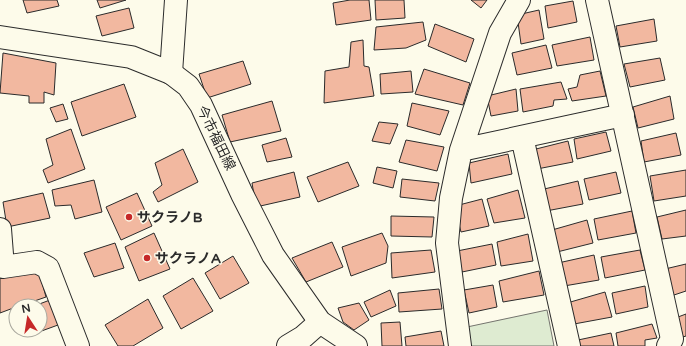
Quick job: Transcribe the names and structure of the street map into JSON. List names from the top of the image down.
{
  "streets": {
    "street": ["今市福田線"]
  },
  "places": ["サクラノB", "サクラノA"],
  "north": "top"
}
